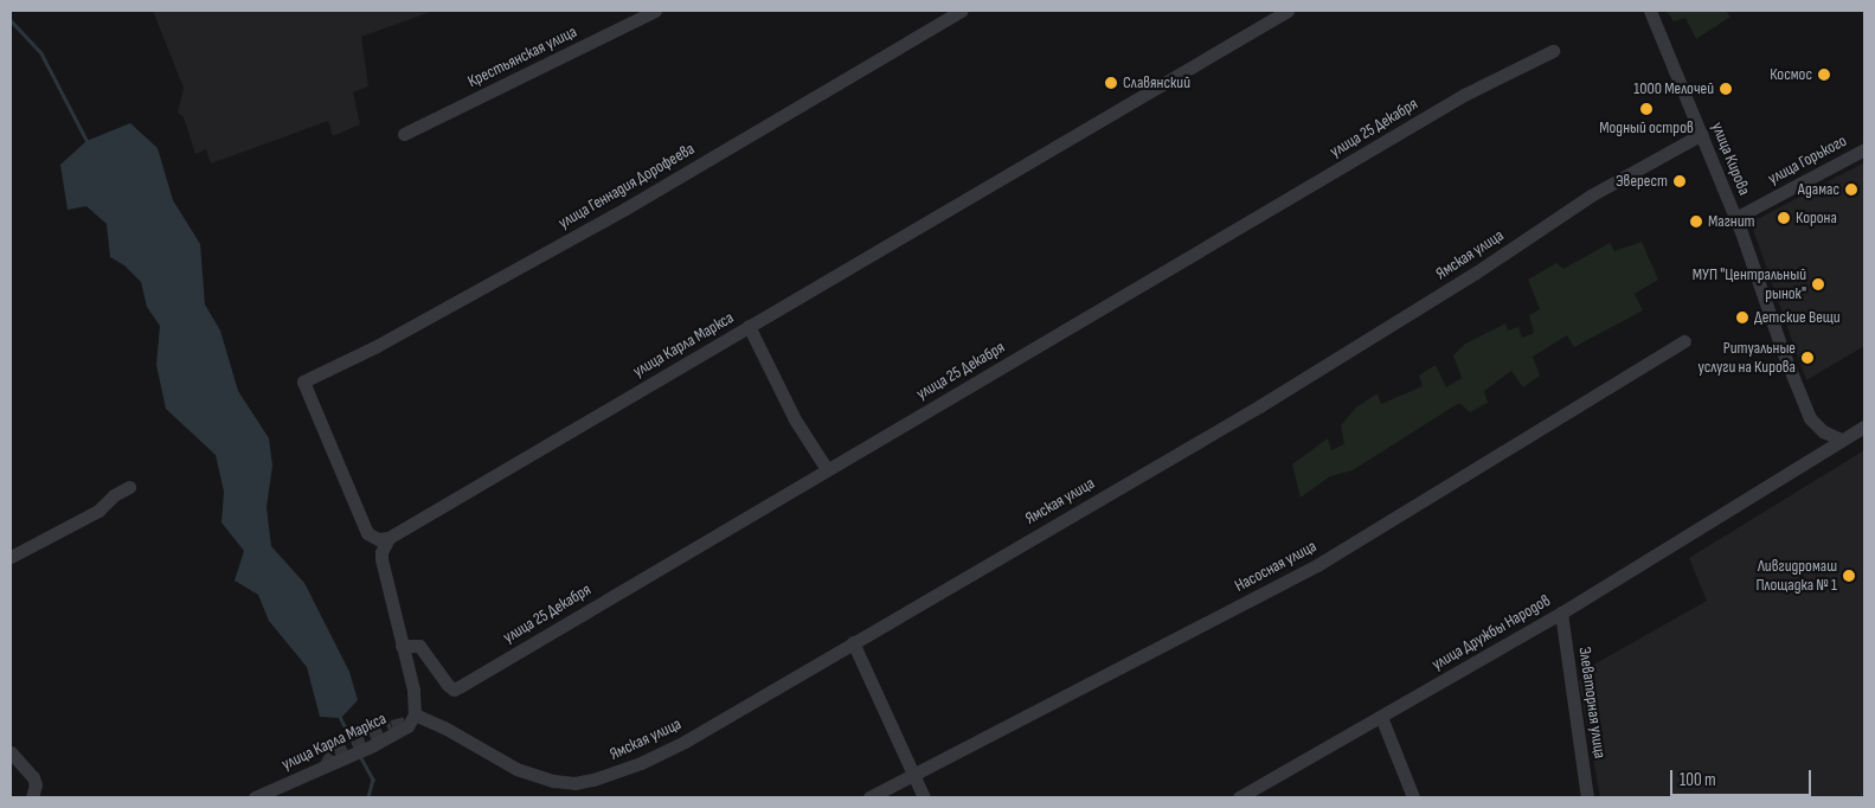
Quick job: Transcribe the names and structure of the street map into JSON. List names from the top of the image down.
{
  "streets": {
    "street": [
      "Крестьянская улица",
      "улица 25 Декабря",
      "улица Кирова",
      "улица Горького",
      "улица Геннадия Дорофеева",
      "Ямская улица",
      "улица Карла Маркса",
      "Насосная улица",
      "улица Дружбы Народов",
      "Элеваторная улица"
    ]
  },
  "crossings": [
    ["улица Кирова", "улица Горького"],
    ["улица Кирова", "Ямская улица"],
    ["улица Кирова", "улица Дружбы Народов"],
    ["улица Геннадия Дорофеева", "улица Карла Маркса"],
    ["Ямская улица", "улица Карла Маркса"],
    ["улица Дружбы Народов", "Элеваторная улица"]
  ],
  "places": [
    "Космос",
    "Славянский",
    "1000 Мелочей",
    "Модный остров",
    "Эверест",
    "Адамас",
    "Корона",
    "Магнит",
    "МУП \"Центральный рынок\"",
    "Детские Вещи",
    "Ритуальные услуги на Кирова",
    "Ливгидромаш Площадка № 1"
  ],
  "scale_bar": "100 m"
}
